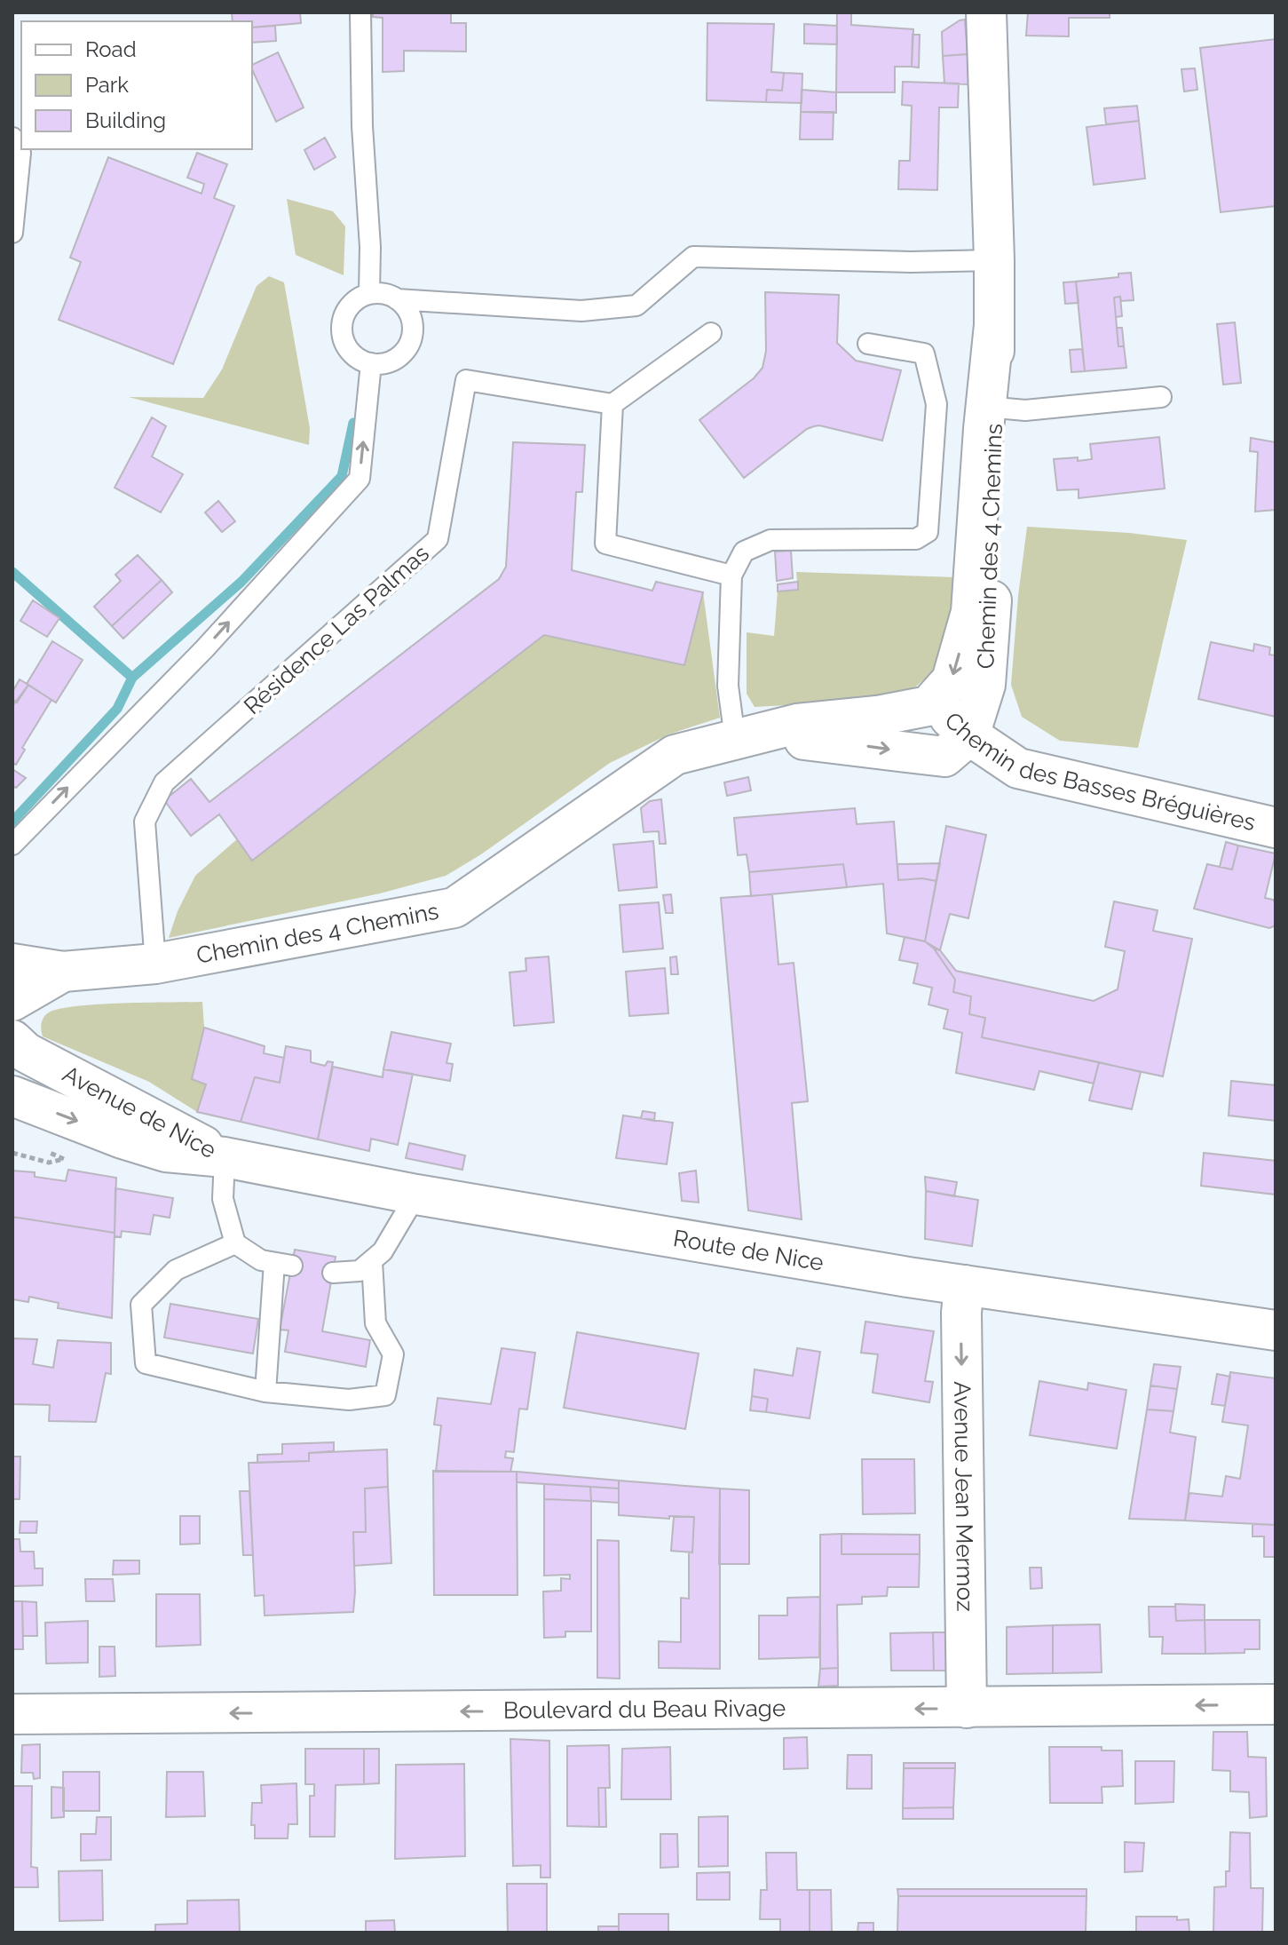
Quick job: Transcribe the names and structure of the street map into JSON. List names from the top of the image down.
{
  "streets": {
    "street": [
      "Chemin des 4 Chemins",
      "Chemin des Basses Bréguières",
      "Avenue de Nice",
      "Route de Nice",
      "Avenue Jean Mermoz",
      "Boulevard du Beau Rivage"
    ],
    "lane": ["Résidence Las Palmas"]
  },
  "crossings": [
    ["Chemin des 4 Chemins", "Résidence Las Palmas"],
    ["Chemin des 4 Chemins", "Chemin des Basses Bréguières"],
    ["Avenue de Nice", "Route de Nice"],
    ["Route de Nice", "Avenue Jean Mermoz"],
    ["Avenue Jean Mermoz", "Boulevard du Beau Rivage"]
  ],
  "one_way": ["Avenue Jean Mermoz", "Boulevard du Beau Rivage"],
  "legend": ["Road", "Park", "Building"]
}
